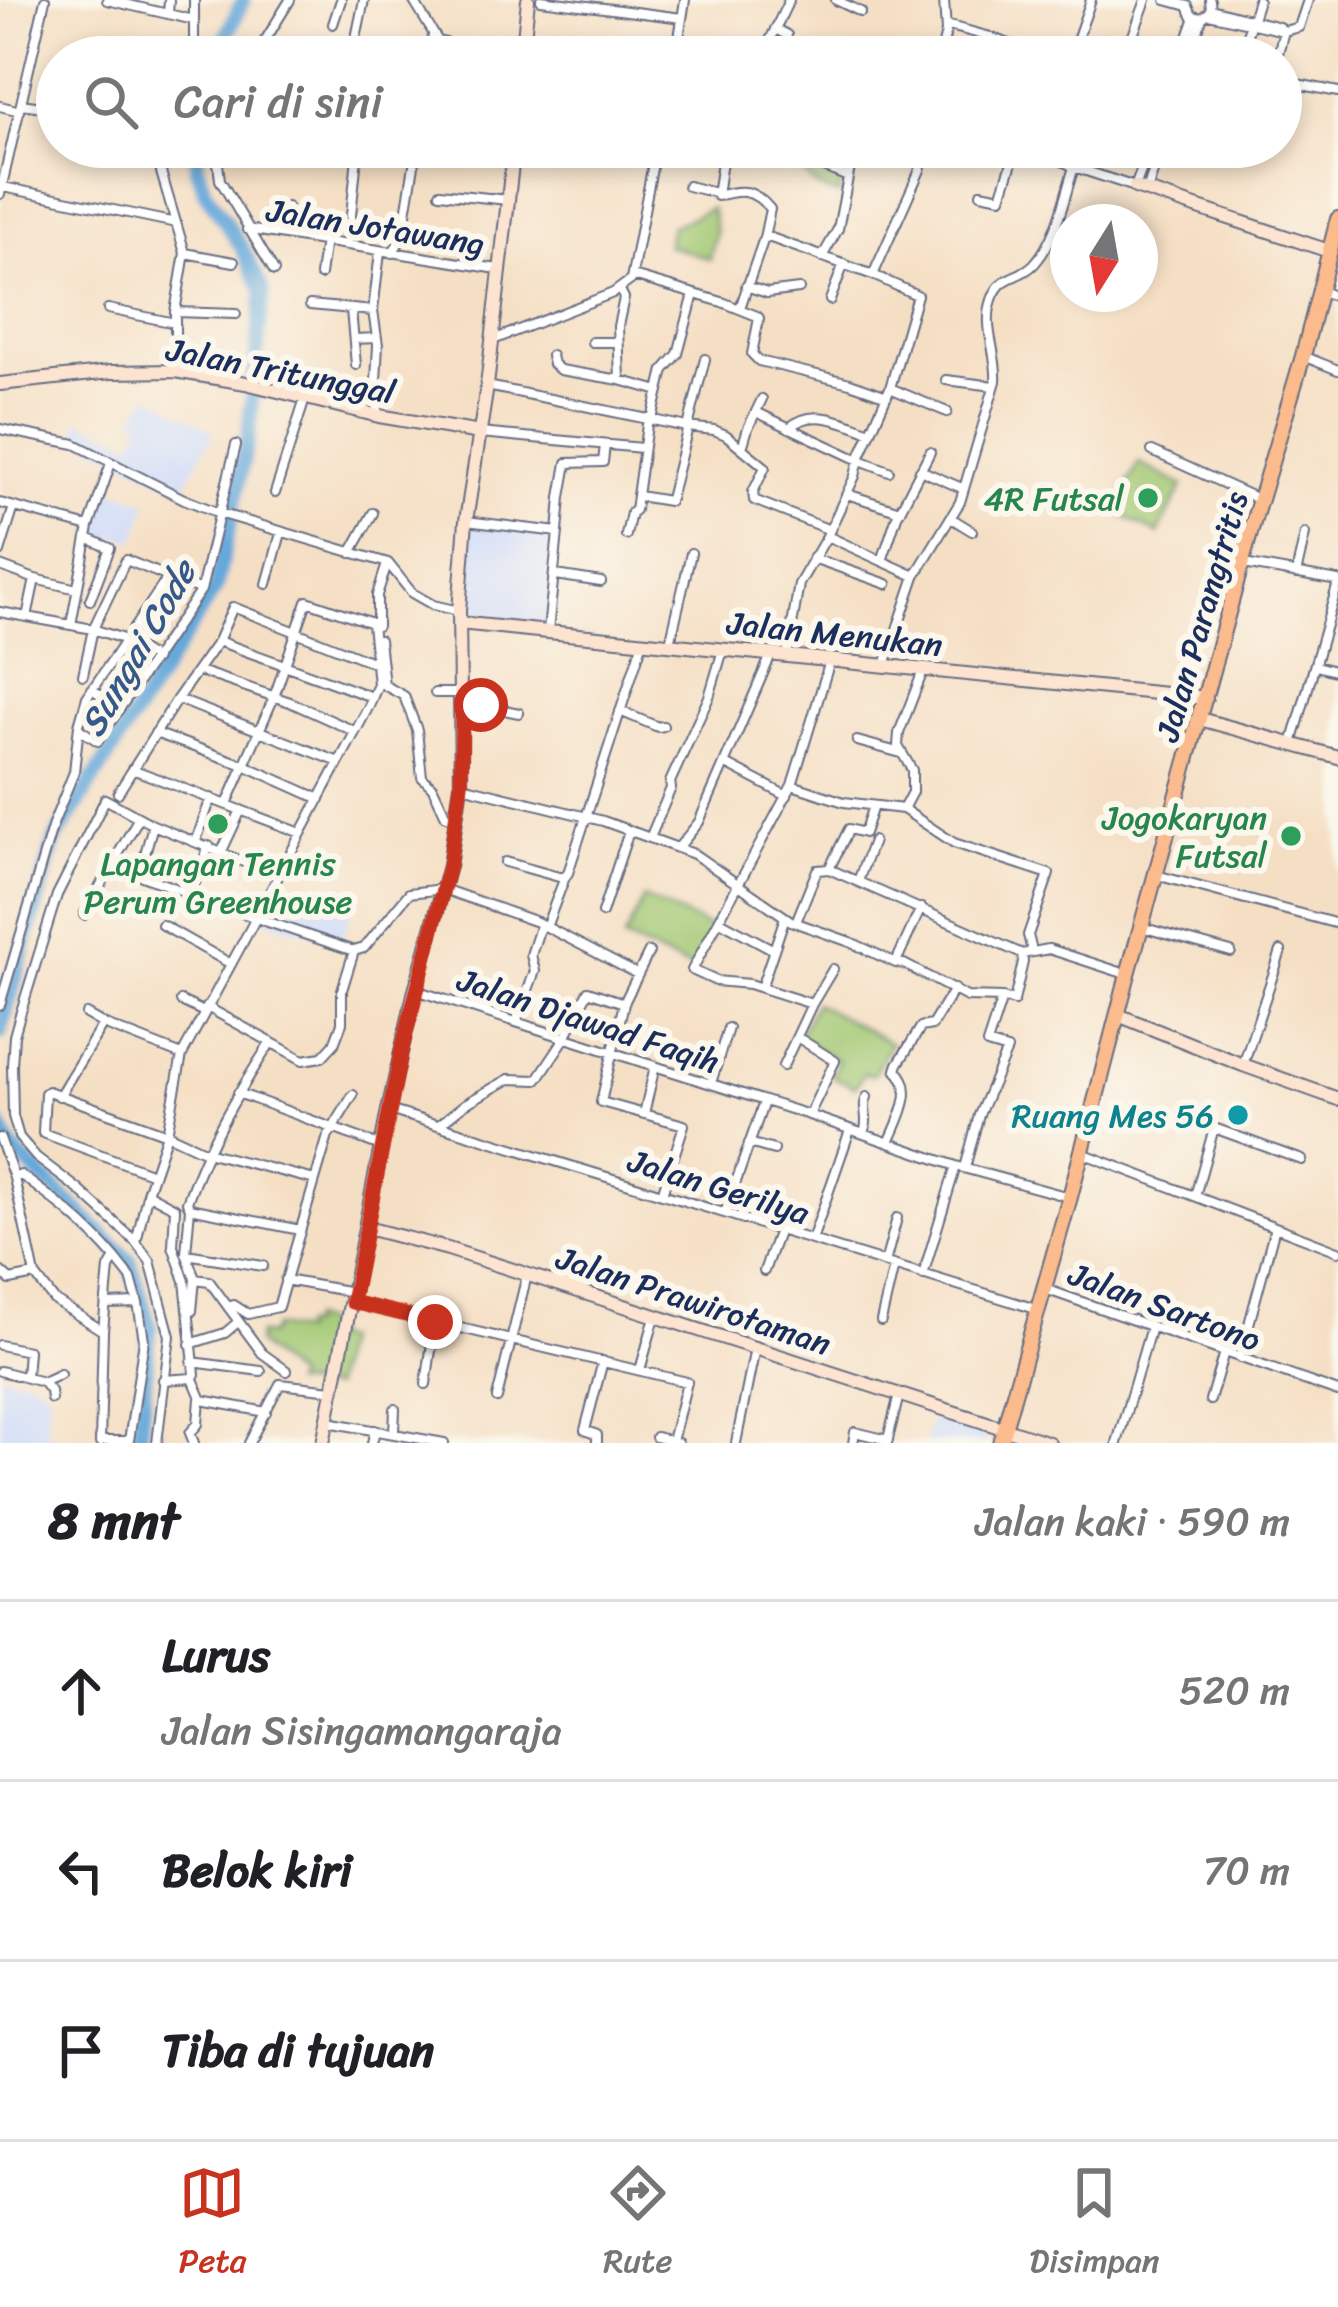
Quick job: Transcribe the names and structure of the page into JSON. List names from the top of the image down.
{
  "streets": {
    "main road": [
      "Jalan Tritunggal",
      "Jalan Parangtritis",
      "Jalan Menukan",
      "Jalan Prawirotaman"
    ],
    "street": [
      "Jalan Jotawang",
      "Jalan Djawad Faqih",
      "Jalan Gerilya",
      "Jalan Sartono"
    ]
  },
  "crossings": [
    ["Jalan Parangtritis", "Jalan Menukan"],
    ["Jalan Parangtritis", "Jalan Djawad Faqih"],
    ["Jalan Parangtritis", "Jalan Gerilya"],
    ["Jalan Parangtritis", "Jalan Prawirotaman"],
    ["Jalan Parangtritis", "Jalan Sartono"]
  ],
  "water": ["Sungai Code"],
  "places": [
    "4R Futsal",
    "Lapangan Tennis Perum Greenhouse",
    "Jogokaryan Futsal",
    "Ruang Mes 56"
  ],
  "north": "bottom",
  "page": {
    "search": "Cari di sini",
    "heading": ["8 mnt", "Jalan kaki · 590 m"],
    "list": [
      ["Lurus", "Jalan Sisingamangaraja", "520 m"],
      ["Belok kiri", "70 m"],
      "Tiba di tujuan"
    ],
    "nav": ["Peta", "Rute", "Disimpan"]
  }
}
